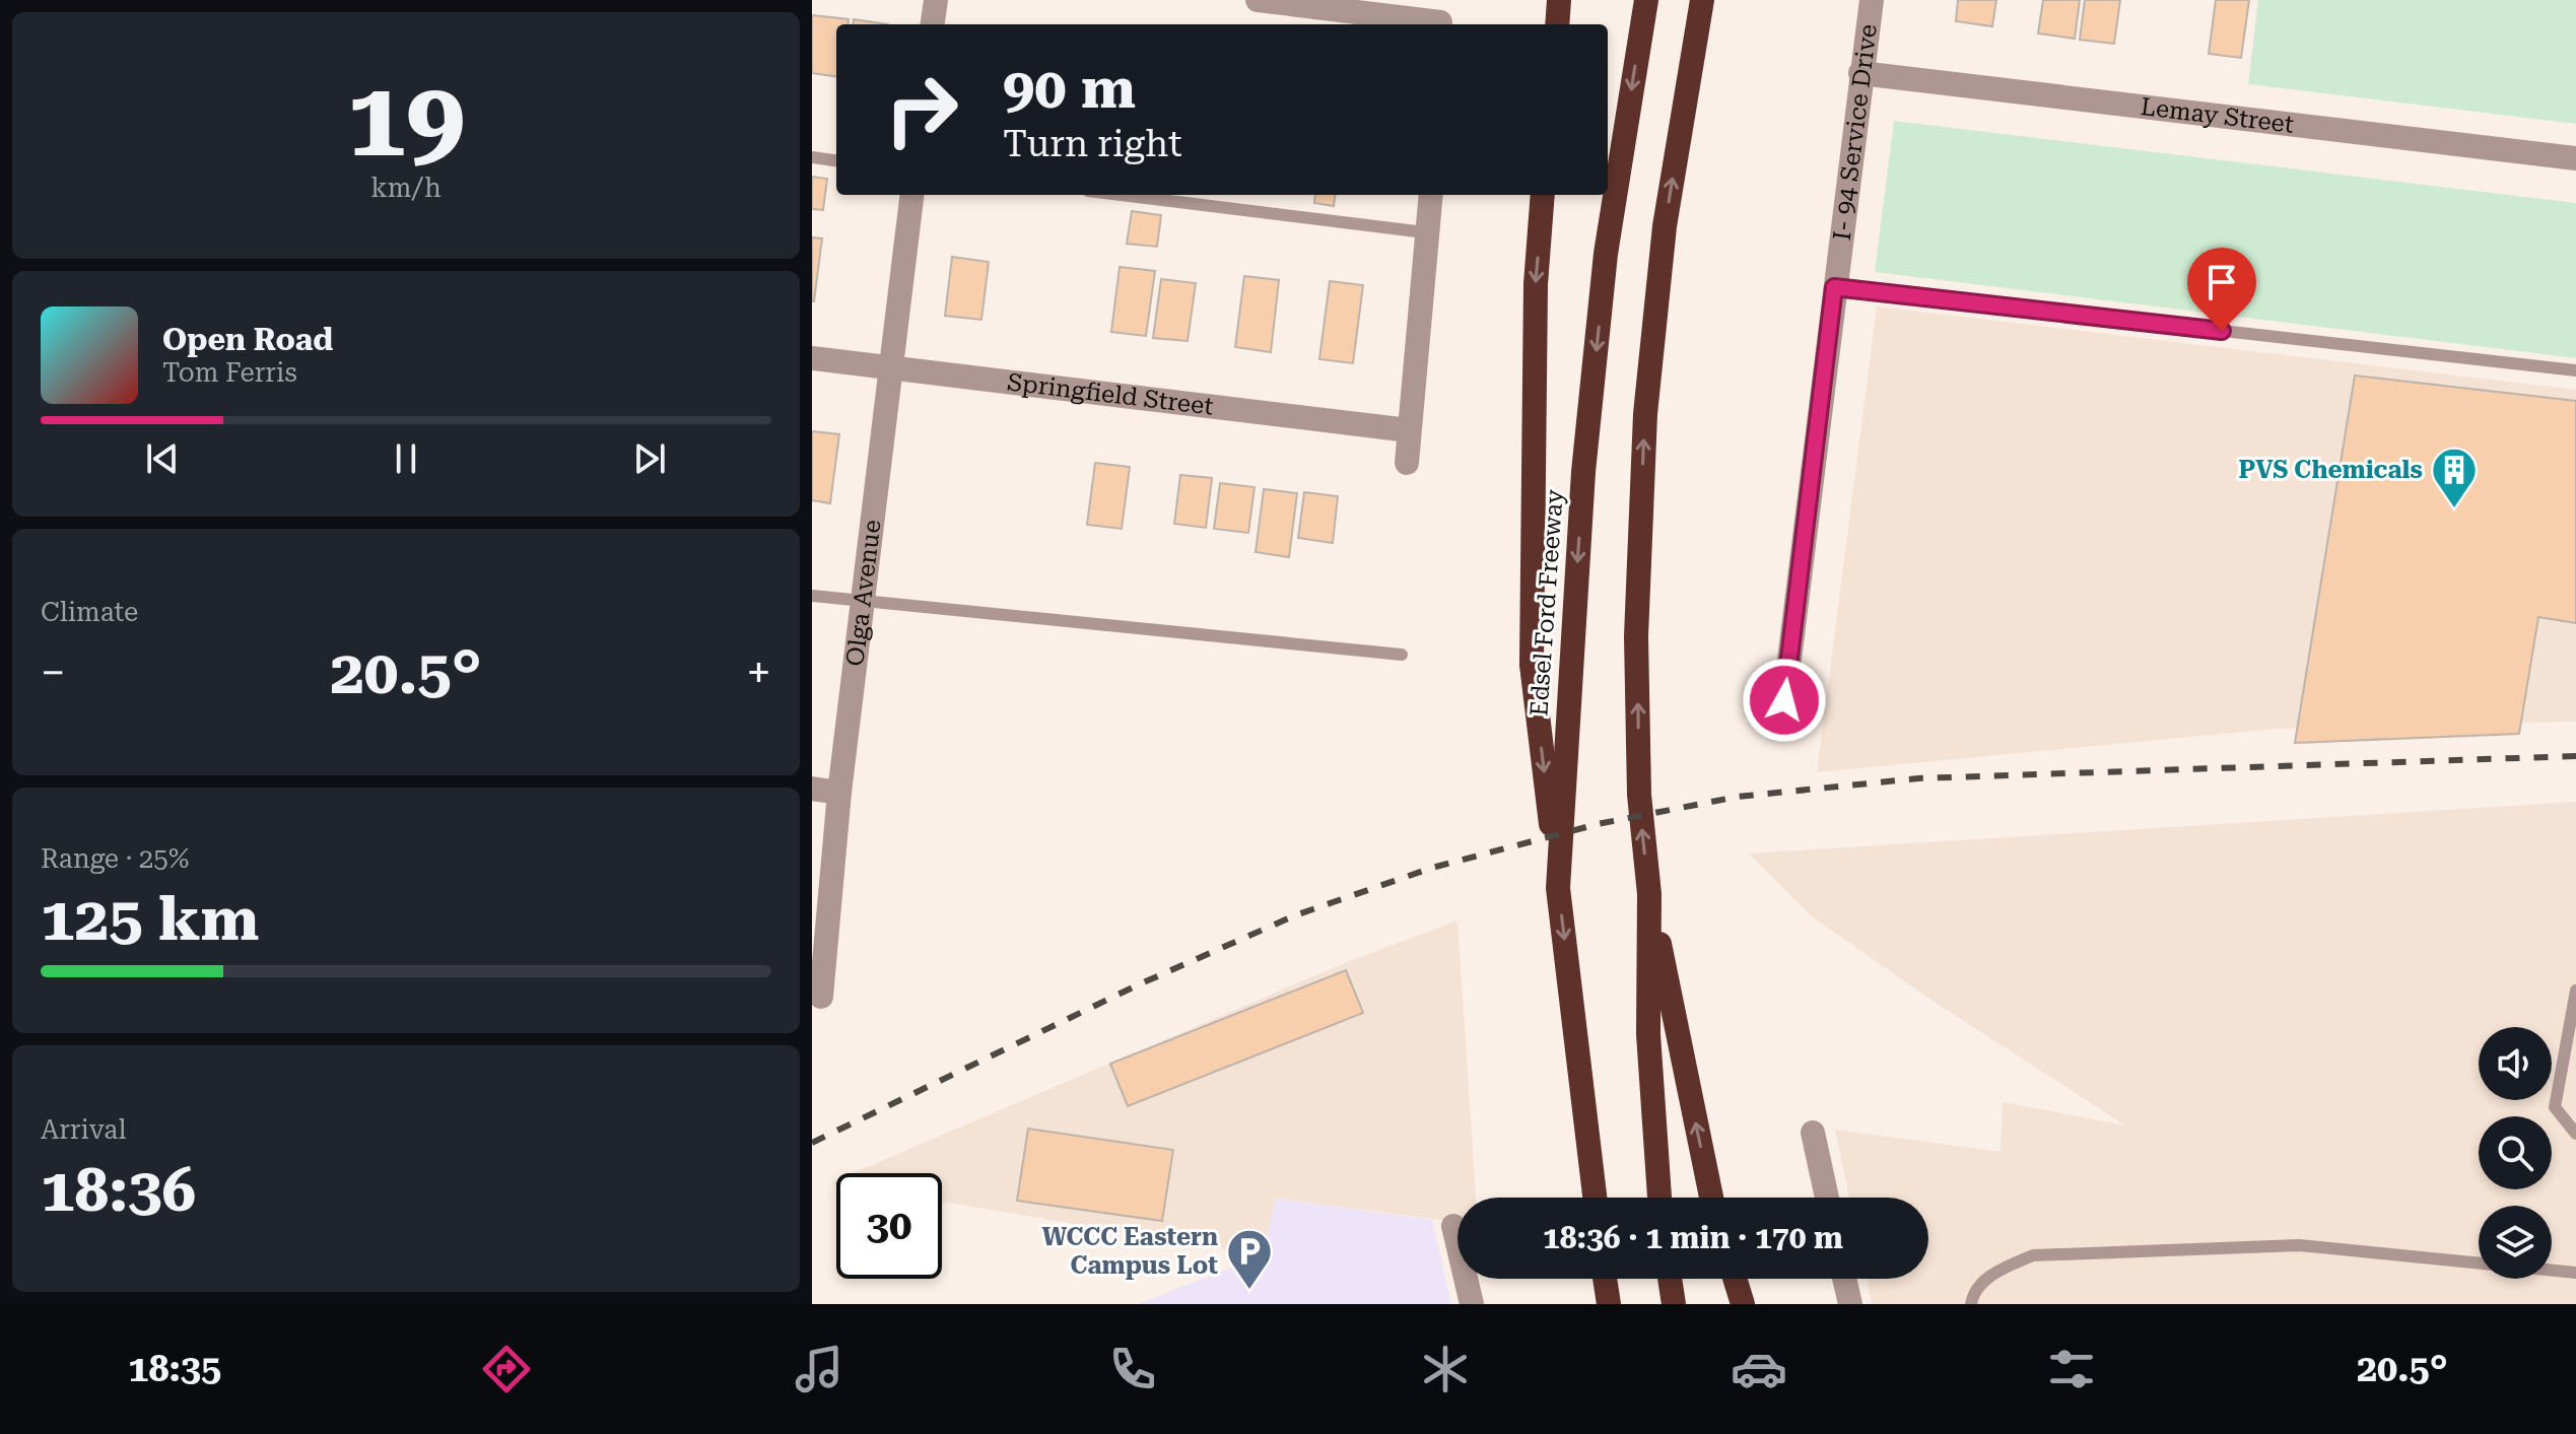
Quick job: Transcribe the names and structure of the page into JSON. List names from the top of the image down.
{
  "streets": {
    "highway": ["Edsel Ford Freeway"],
    "street": [
      "Lemay Street",
      "I- 94 Service Drive",
      "Springfield Street",
      "Olga Avenue"
    ]
  },
  "crossings": [
    ["Lemay Street", "I- 94 Service Drive"],
    ["Springfield Street", "Olga Avenue"]
  ],
  "places": {
    "building": ["PVS Chemicals"],
    "parking": ["WCCC Eastern Campus Lot"]
  },
  "page": {
    "tile": [
      ["19", "km/h"],
      "Climate",
      ["Range · 25%", "125 km"],
      ["Arrival", "18:36"]
    ],
    "turn": ["90 m", "Turn right"],
    "song": ["Open Road", "Tom Ferris"],
    "heat": ["−", "20.5°", "+"],
    "limit": "30",
    "trip": "18:36 · 1 min · 170 m",
    "tabs": ["18:35", "20.5°"]
  }
}
